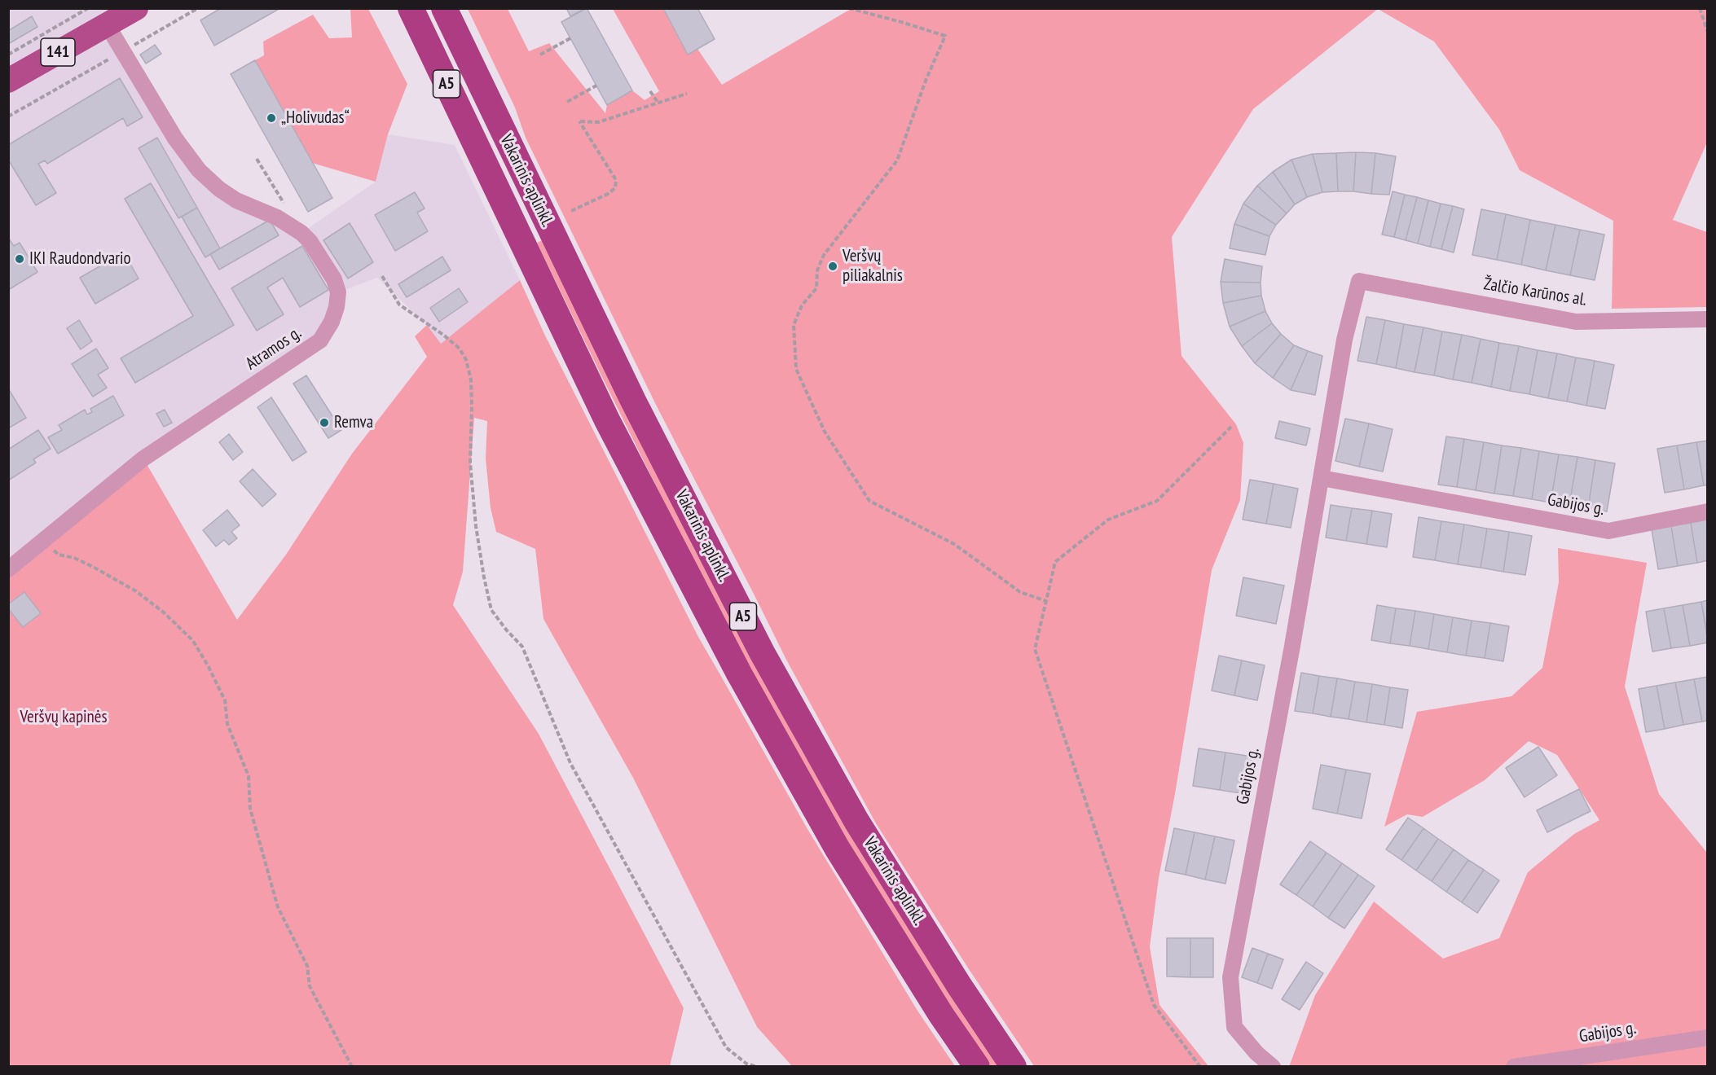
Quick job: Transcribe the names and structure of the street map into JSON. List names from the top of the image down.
{
  "streets": {
    "highway": ["A5", "Vakarinis aplinkl."],
    "main road": ["141"],
    "street": ["Žalčio Karūnos al.", "Atramos g.", "Gabijos g."]
  },
  "crossings": [
    ["141", "Atramos g."],
    ["Žalčio Karūnos al.", "Gabijos g."]
  ],
  "parks": ["Veršvų kapinės"],
  "places": [
    "„Holivudas“",
    "IKI Raudondvario",
    "Veršvų piliakalnis",
    "Remva"
  ]
}
